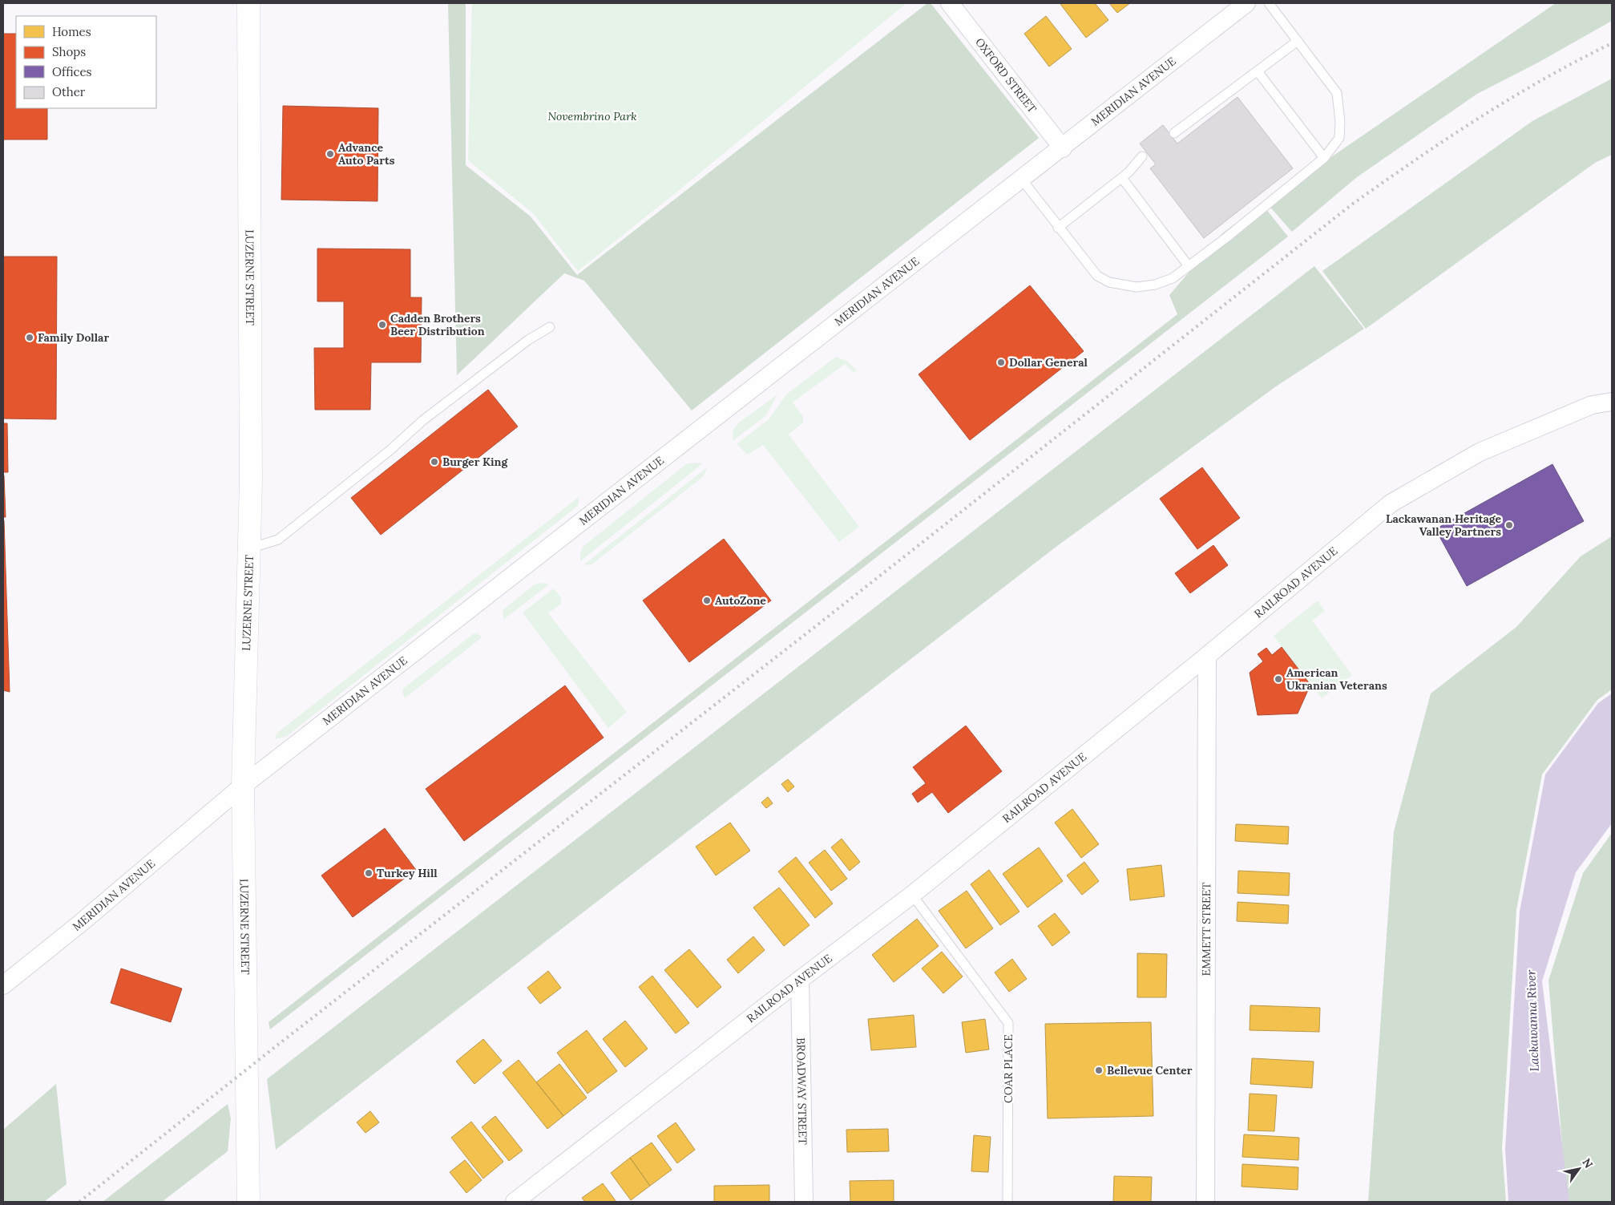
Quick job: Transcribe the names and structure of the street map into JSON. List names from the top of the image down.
{
  "streets": {
    "street": [
      "OXFORD STREET",
      "MERIDIAN AVENUE",
      "LUZERNE STREET",
      "RAILROAD AVENUE",
      "EMMETT STREET",
      "BROADWAY STREET"
    ],
    "lane": ["COAR PLACE"]
  },
  "crossings": [
    ["OXFORD STREET", "MERIDIAN AVENUE"],
    ["MERIDIAN AVENUE", "LUZERNE STREET"],
    ["RAILROAD AVENUE", "EMMETT STREET"],
    ["RAILROAD AVENUE", "COAR PLACE"],
    ["RAILROAD AVENUE", "BROADWAY STREET"]
  ],
  "water": ["Lackawanna River"],
  "parks": ["Novembrino Park"],
  "places": [
    "Advance Auto Parts",
    "Cadden Brothers Beer Distribution",
    "Family Dollar",
    "Dollar General",
    "Burger King",
    "Lackawanan Heritage Valley Partners",
    "AutoZone",
    "American Ukranian Veterans",
    "Turkey Hill",
    "Bellevue Center"
  ],
  "legend": [
    "Homes",
    "Shops",
    "Offices",
    "Other"
  ],
  "north": "top right"
}
